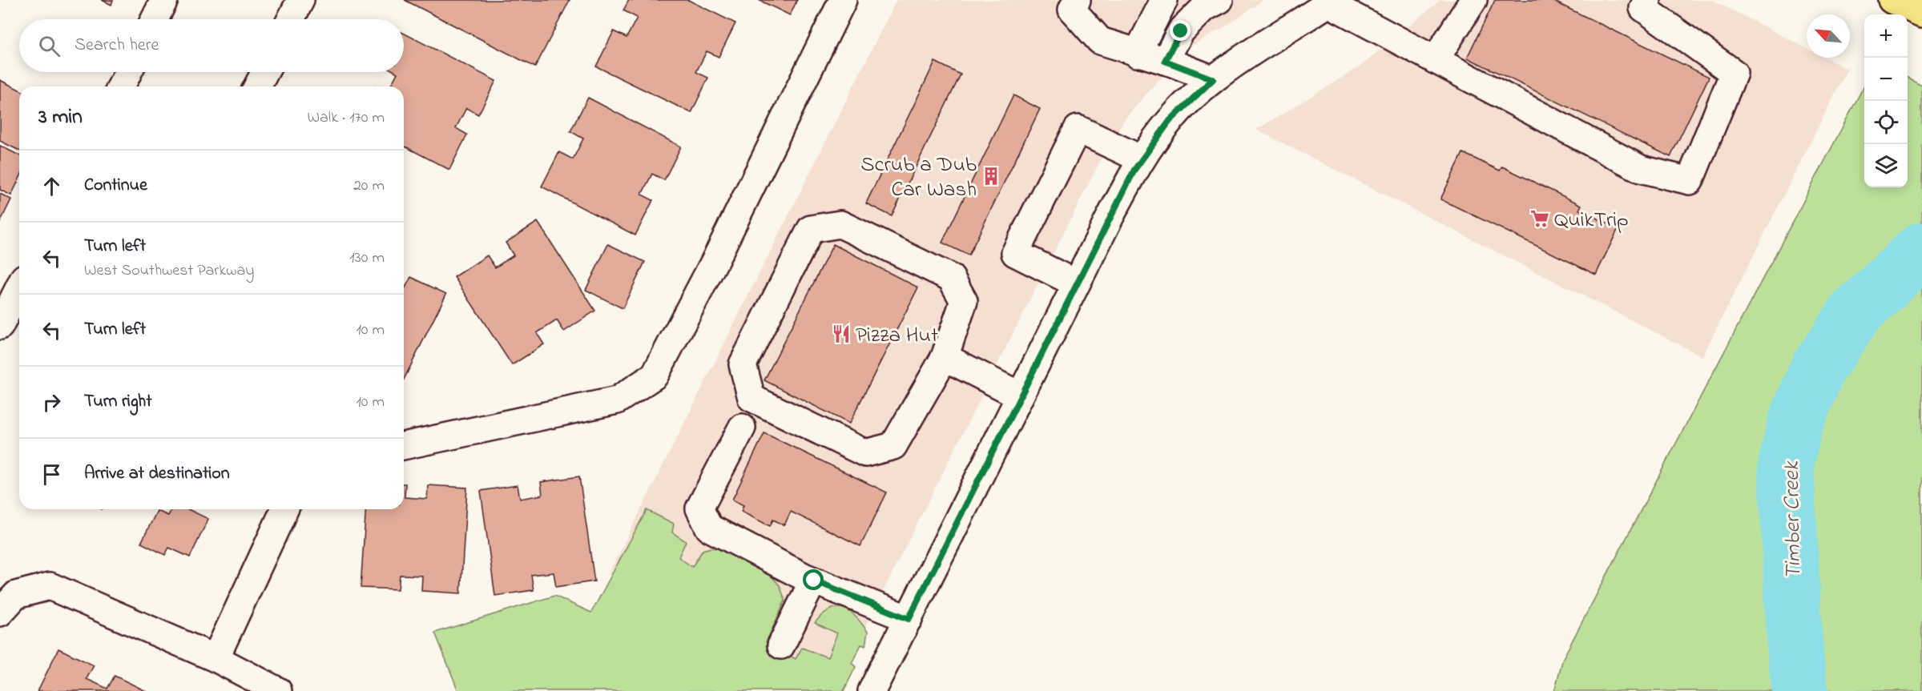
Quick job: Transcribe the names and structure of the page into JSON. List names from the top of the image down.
{
  "water": ["Timber Creek"],
  "places": {
    "building": ["Scrub a Dub Car Wash"],
    "supermarket": ["QuikTrip"],
    "restaurant": ["Pizza Hut"]
  },
  "north": "top left",
  "page": {
    "map_buttons": ["+", "−"],
    "search": "Search here",
    "heading": ["3 min", "Walk · 170 m"],
    "list": [
      ["Continue", "20 m"],
      ["Turn left", "West Southwest Parkway", "130 m"],
      ["Turn left", "10 m"],
      ["Turn right", "10 m"],
      "Arrive at destination"
    ]
  }
}
